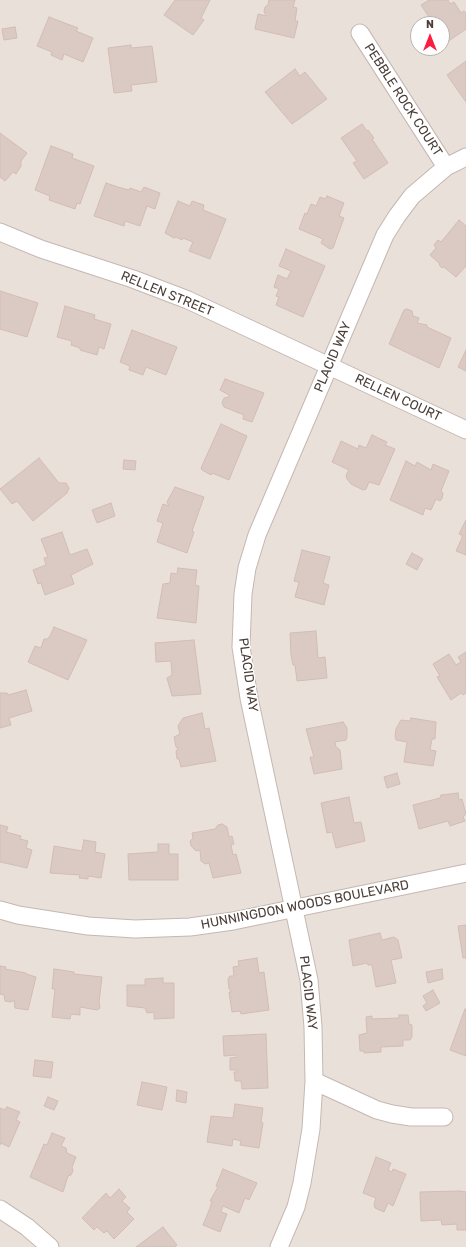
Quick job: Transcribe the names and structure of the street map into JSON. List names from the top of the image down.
{
  "streets": {
    "street": [
      "PEBBLE ROCK COURT",
      "RELLEN STREET",
      "PLACID WAY",
      "RELLEN COURT",
      "HUNNINGDON WOODS BOULEVARD"
    ]
  },
  "crossings": [
    ["PEBBLE ROCK COURT", "PLACID WAY"],
    ["RELLEN STREET", "PLACID WAY"],
    ["RELLEN STREET", "RELLEN COURT"],
    ["PLACID WAY", "RELLEN COURT"],
    ["PLACID WAY", "HUNNINGDON WOODS BOULEVARD"]
  ],
  "north": "top"
}
